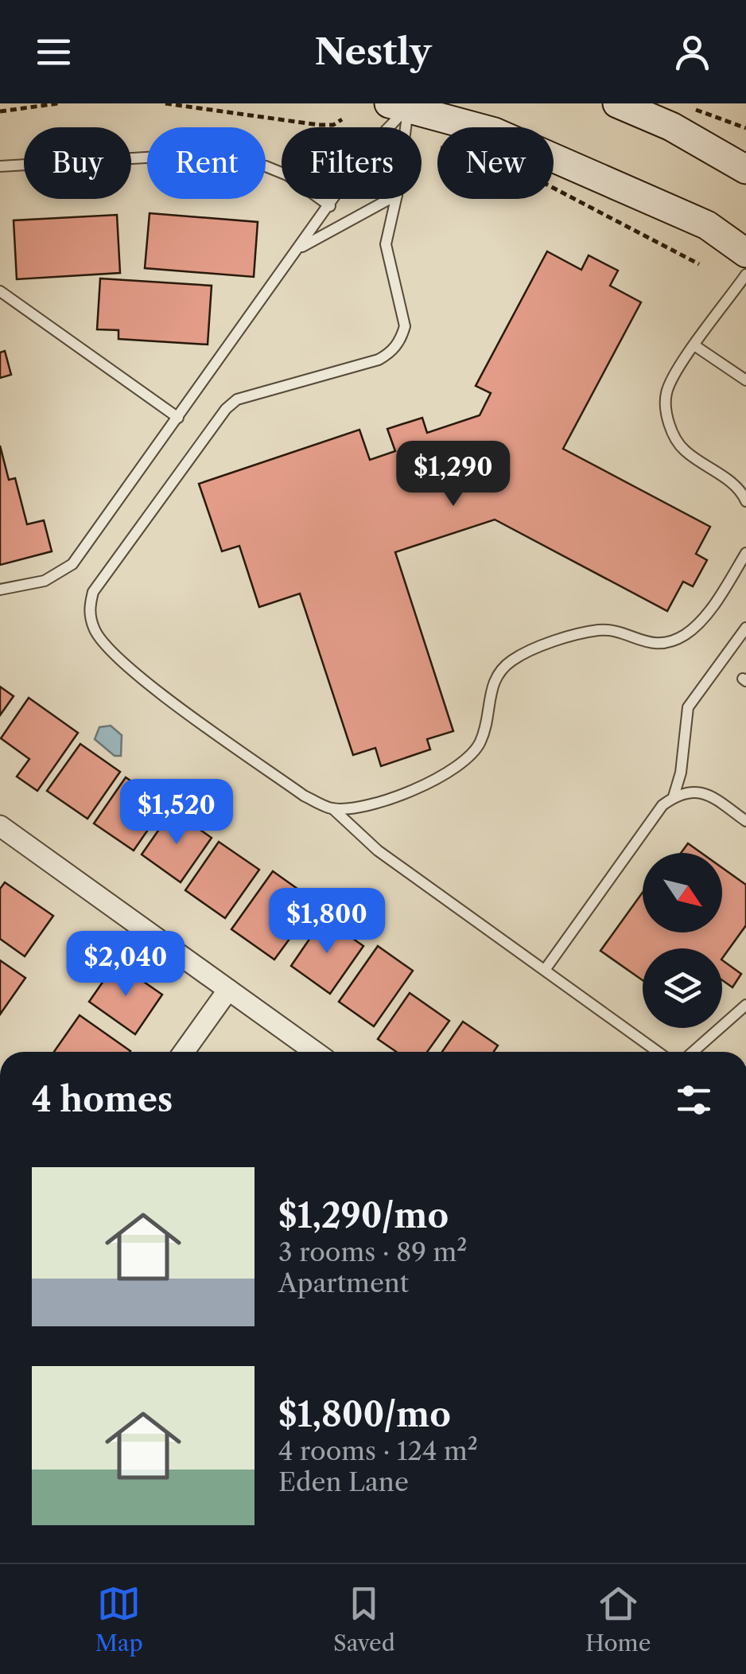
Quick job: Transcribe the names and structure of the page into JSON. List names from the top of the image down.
{
  "north": "bottom right",
  "page": {
    "header": "Nestly",
    "chip": [
      "Buy",
      "Rent",
      "Filters",
      "New"
    ],
    "price": [
      "$1,290",
      "$1,520",
      "$1,800",
      "$2,040"
    ],
    "heading": "4 homes",
    "list": [
      {
        "name": "$1,290/mo",
        "note": "3 rooms · 89 m² · Apartment"
      },
      {
        "name": "$1,800/mo",
        "note": "4 rooms · 124 m² · Eden Lane"
      }
    ],
    "tabs": ["Map", "Saved", "Home"]
  }
}
